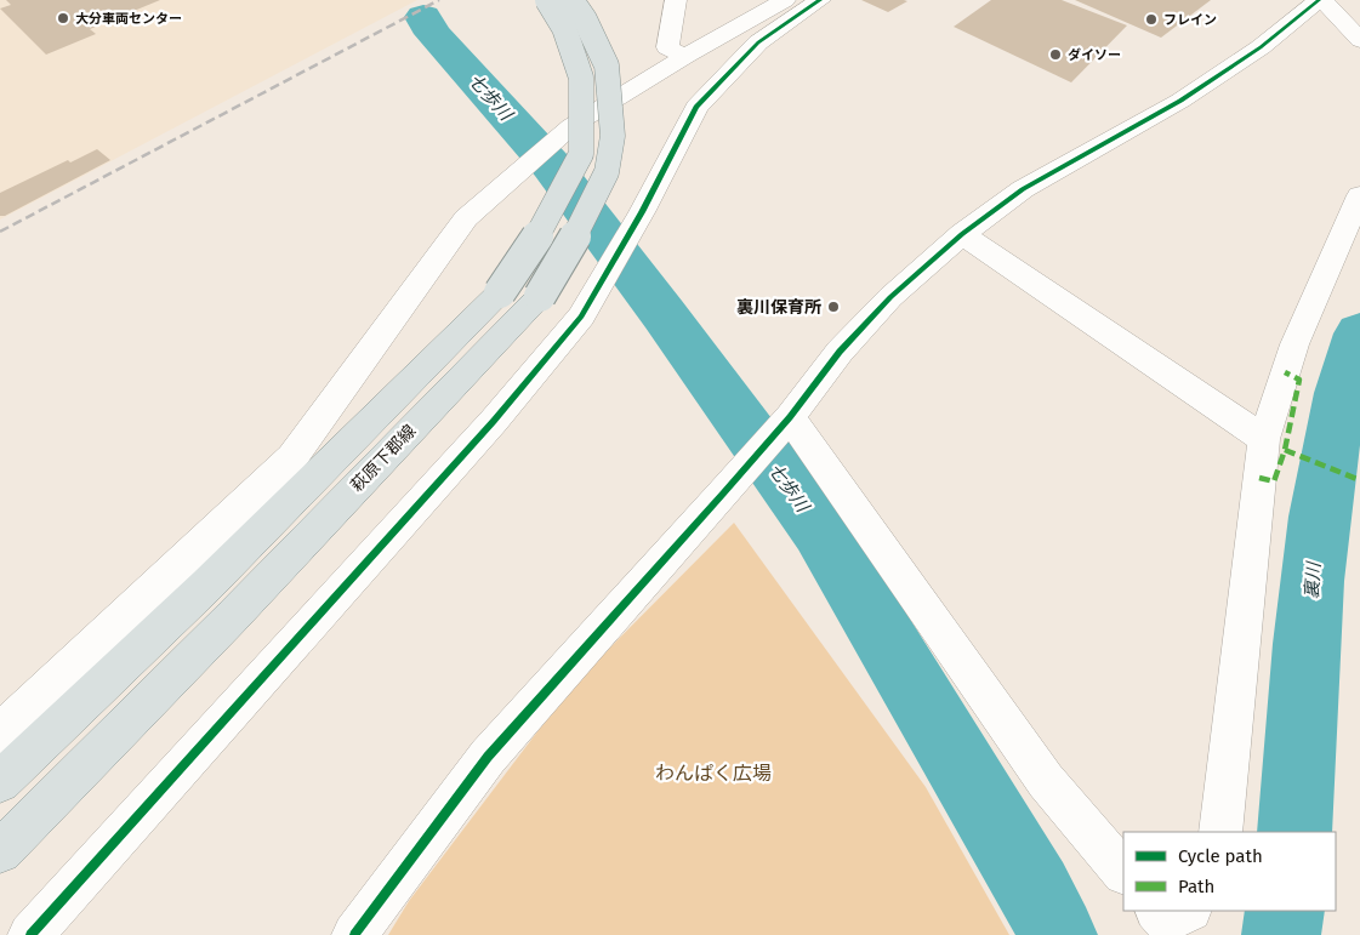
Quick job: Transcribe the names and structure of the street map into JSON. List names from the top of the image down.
{
  "streets": {
    "main road": ["萩原下郡線"]
  },
  "water": ["七歩川", "裏川"],
  "parks": ["わんぱく広場"],
  "places": [
    "大分車両センター",
    "フレイン",
    "ダイソー",
    "裏川保育所"
  ],
  "legend": ["Cycle path", "Path"]
}
